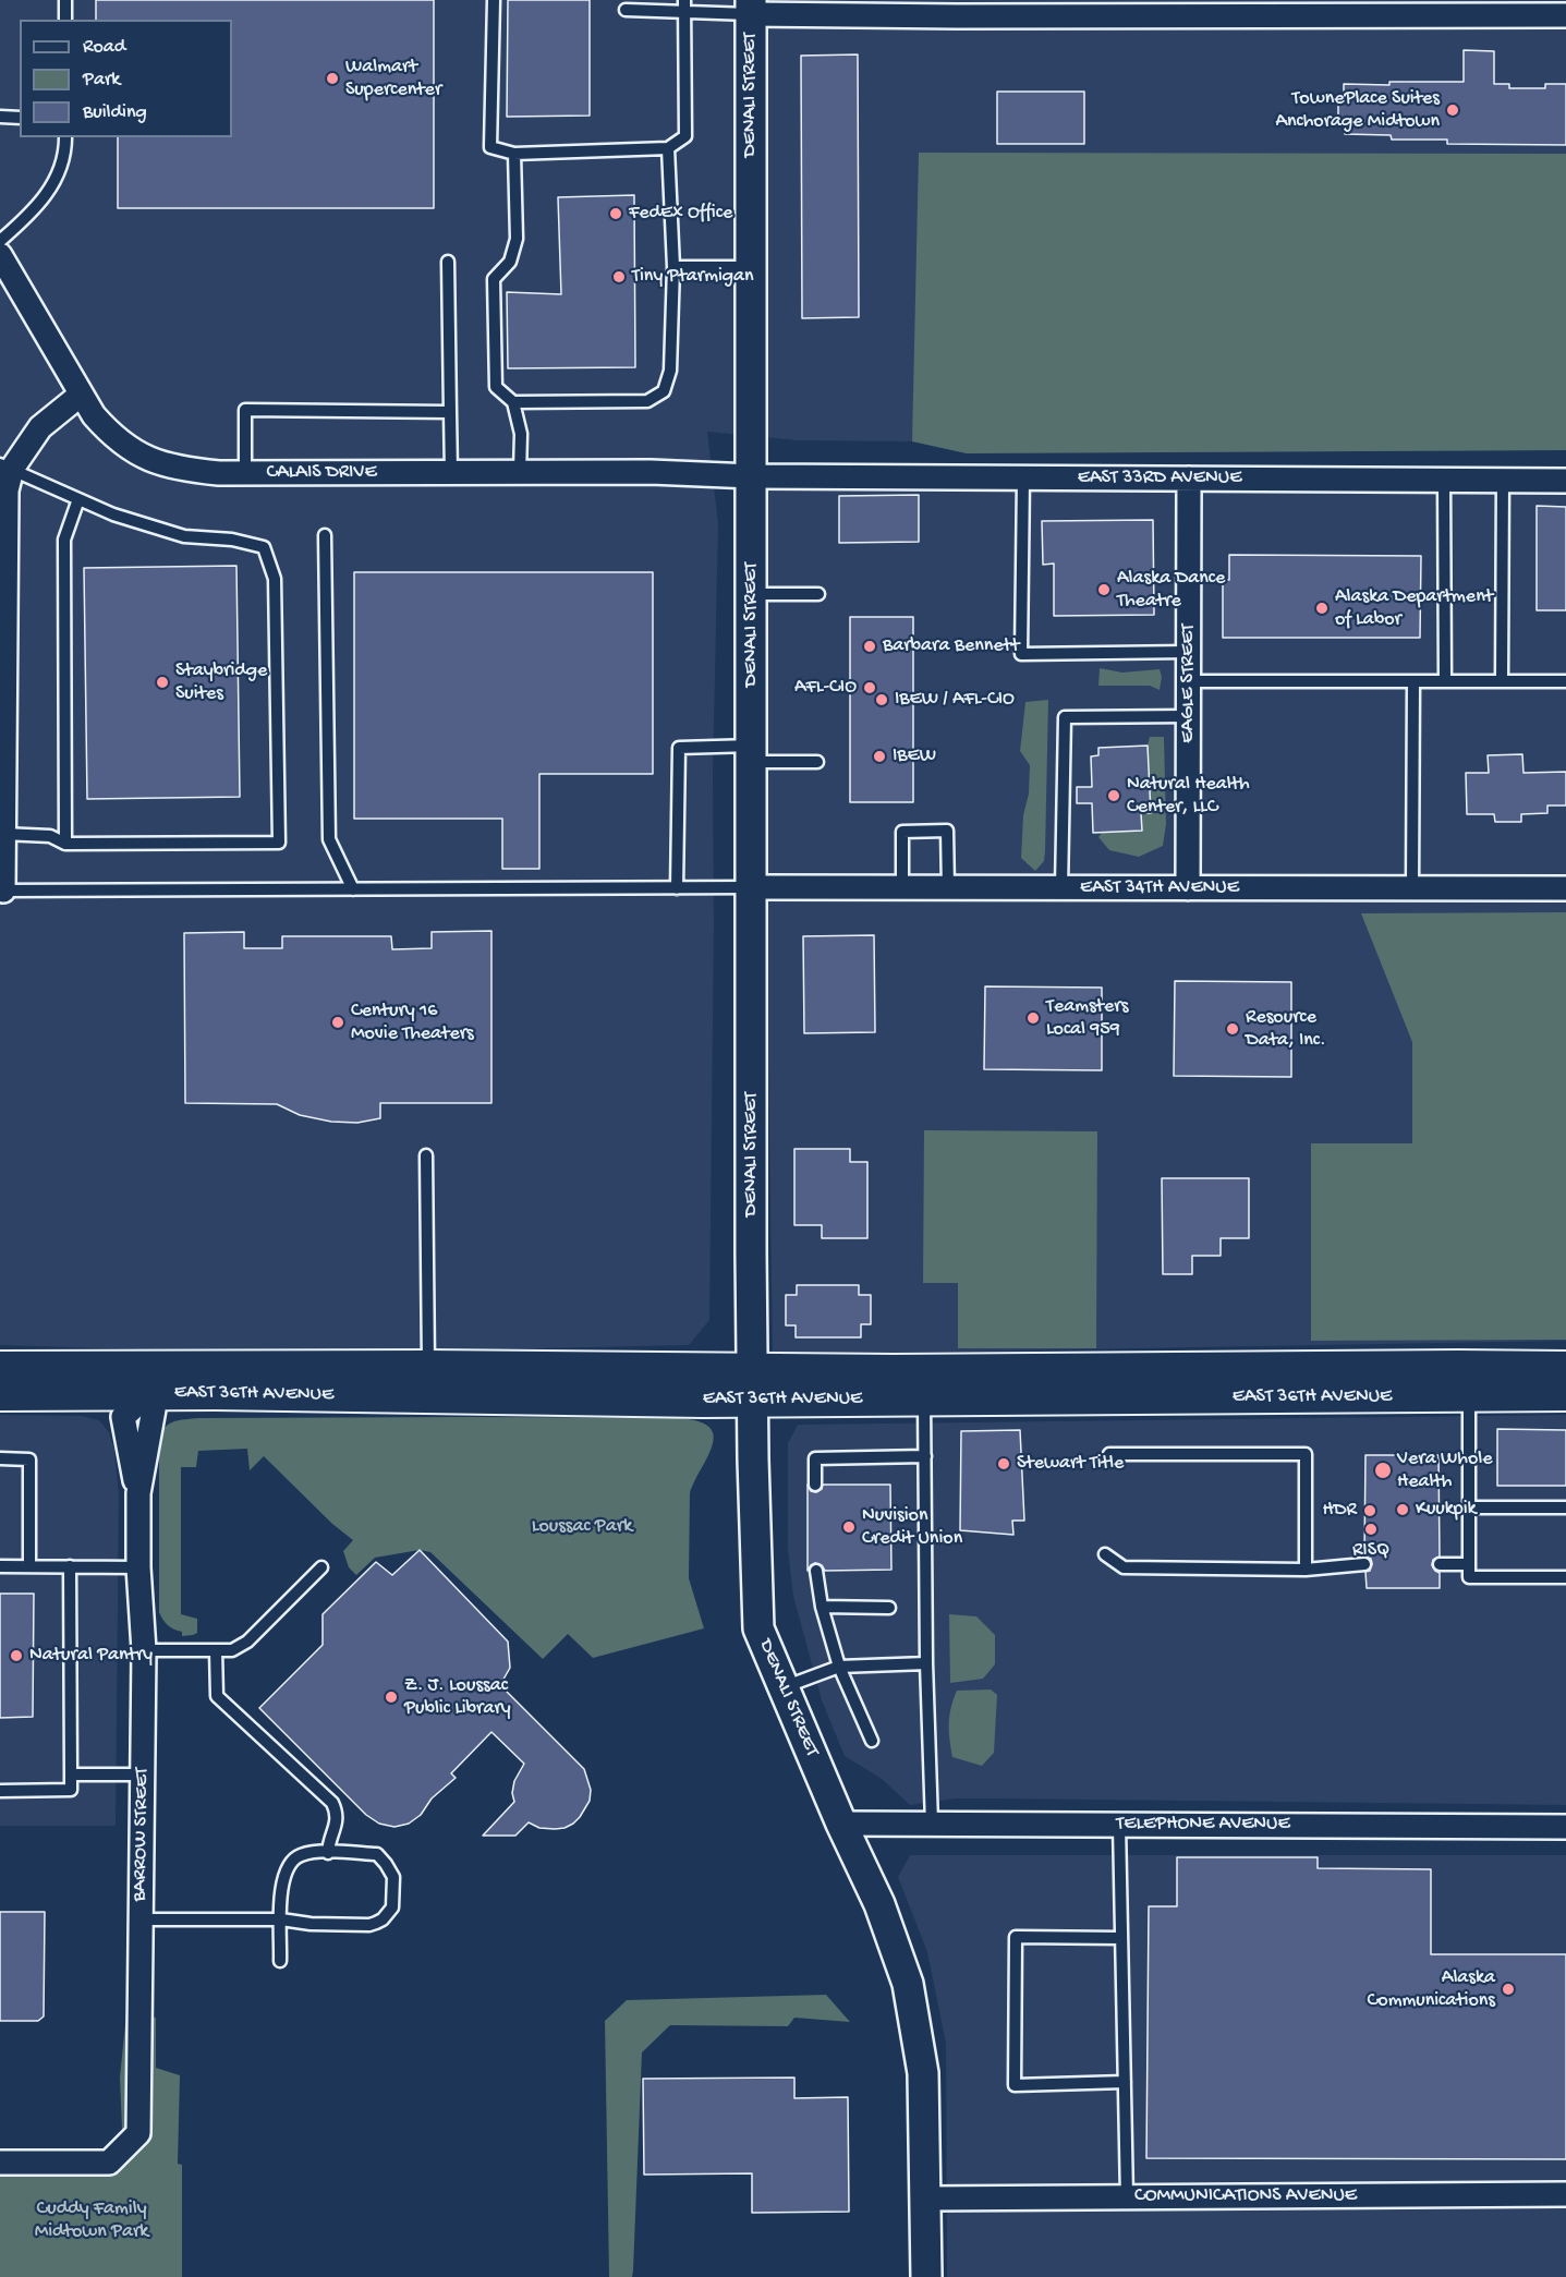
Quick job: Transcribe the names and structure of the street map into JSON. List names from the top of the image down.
{
  "streets": {
    "main road": ["EAST 36TH AVENUE"],
    "street": [
      "DENALI STREET",
      "CALAIS DRIVE",
      "EAST 33RD AVENUE",
      "EAGLE STREET",
      "EAST 34TH AVENUE",
      "TELEPHONE AVENUE",
      "BARROW STREET",
      "COMMUNICATIONS AVENUE"
    ]
  },
  "crossings": [
    ["DENALI STREET", "CALAIS DRIVE"],
    ["DENALI STREET", "EAST 33RD AVENUE"],
    ["DENALI STREET", "EAST 34TH AVENUE"],
    ["DENALI STREET", "EAST 36TH AVENUE"],
    ["DENALI STREET", "TELEPHONE AVENUE"],
    ["DENALI STREET", "COMMUNICATIONS AVENUE"],
    ["CALAIS DRIVE", "EAST 33RD AVENUE"],
    ["EAST 33RD AVENUE", "EAGLE STREET"],
    ["EAGLE STREET", "EAST 34TH AVENUE"],
    ["EAST 36TH AVENUE", "BARROW STREET"]
  ],
  "parks": ["Loussac Park", "Cuddy Family Midtown Park"],
  "places": [
    "Walmart Supercenter",
    "TownePlace Suites Anchorage Midtown",
    "FedEx Office",
    "Tiny Ptarmigan",
    "Alaska Dance Theatre",
    "Alaska Department of Labor",
    "Barbara Bennett",
    "Staybridge Suites",
    "AFL-CIO",
    "IBEW / AFL-CIO",
    "IBEW",
    "Natural Health Center, LLC",
    "Teamsters Local 959",
    "Century 16 Movie Theaters",
    "Resource Data, Inc.",
    "Stewart Title",
    "Vera Whole Health",
    "Kuukpik",
    "HDR",
    "Nuvision Credit Union",
    "RISQ",
    "Natural Pantry",
    "Z. J. Loussac Public Library",
    "Alaska Communications"
  ],
  "legend": ["Road", "Park", "Building"]
}
